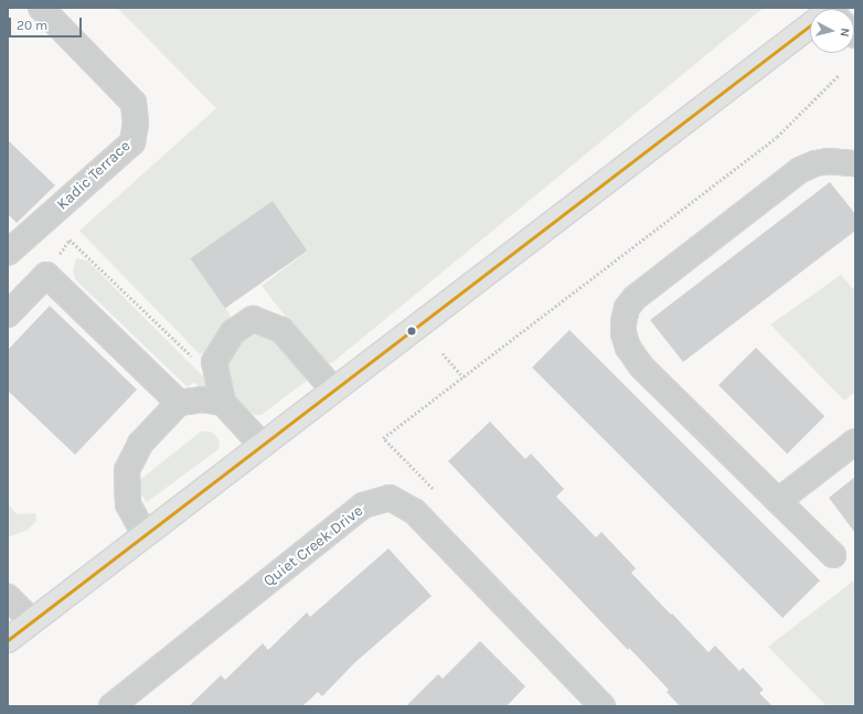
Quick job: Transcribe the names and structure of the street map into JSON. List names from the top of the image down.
{
  "streets": {
    "street": ["Kadic Terrace", "Quiet Creek Drive"]
  },
  "scale_bar": "20 m",
  "north": "right"
}
